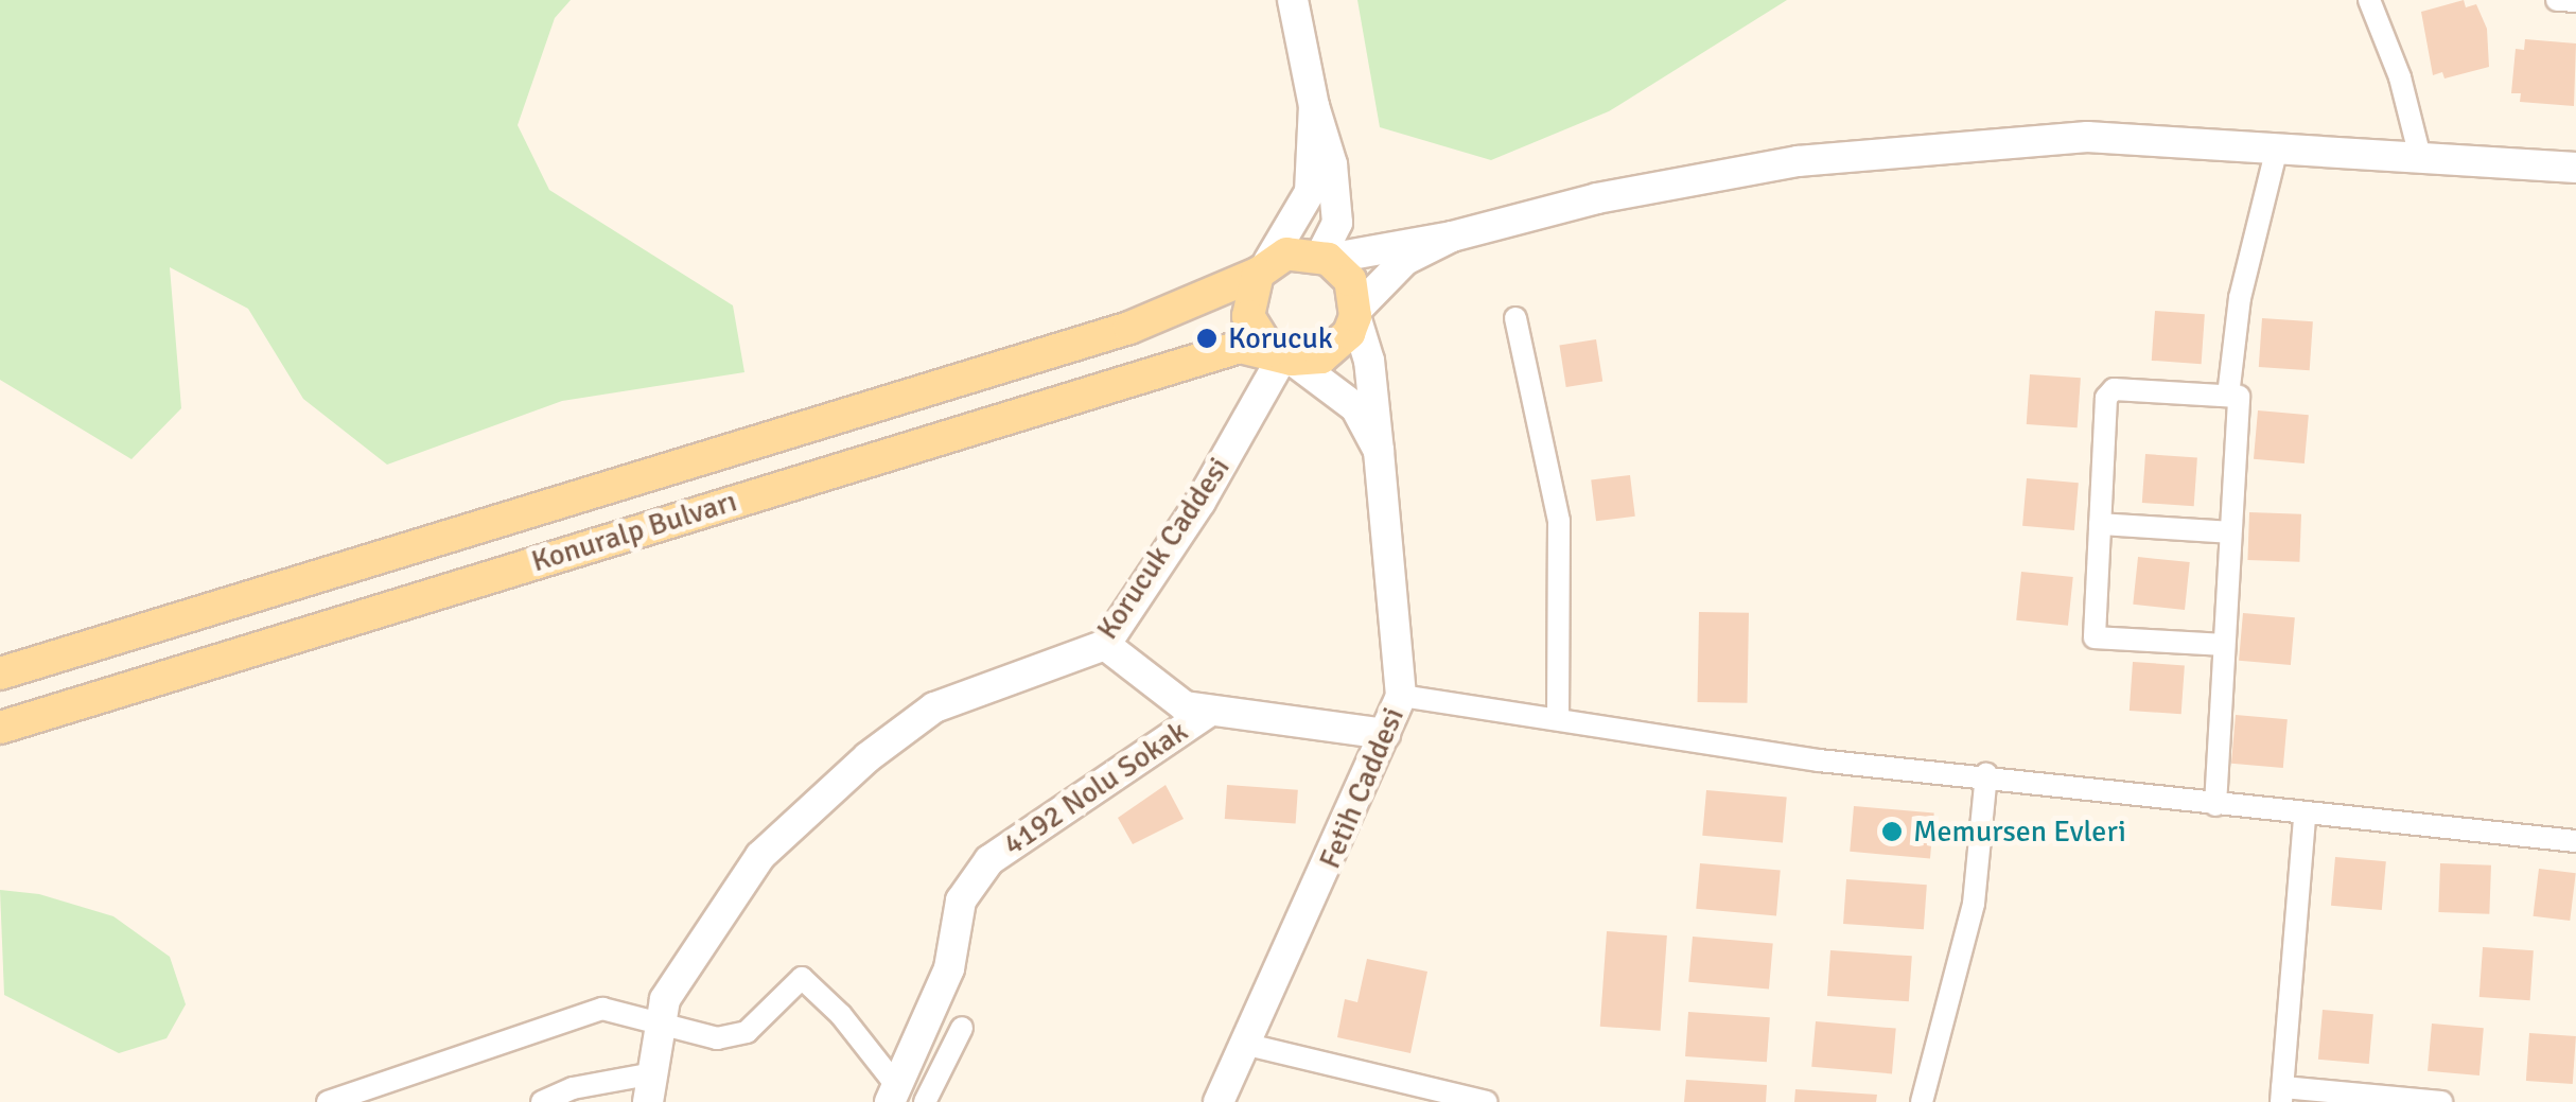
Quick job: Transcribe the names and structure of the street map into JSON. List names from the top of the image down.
{
  "streets": {
    "main road": ["Konuralp Bulvarı"],
    "street": ["Korucuk Caddesi", "4192 Nolu Sokak", "Fetih Caddesi"]
  },
  "crossings": [
    ["Konuralp Bulvarı", "Korucuk Caddesi"],
    ["Konuralp Bulvarı", "Fetih Caddesi"],
    ["Korucuk Caddesi", "Fetih Caddesi"]
  ],
  "places": ["Korucuk", "Memursen Evleri"]
}
